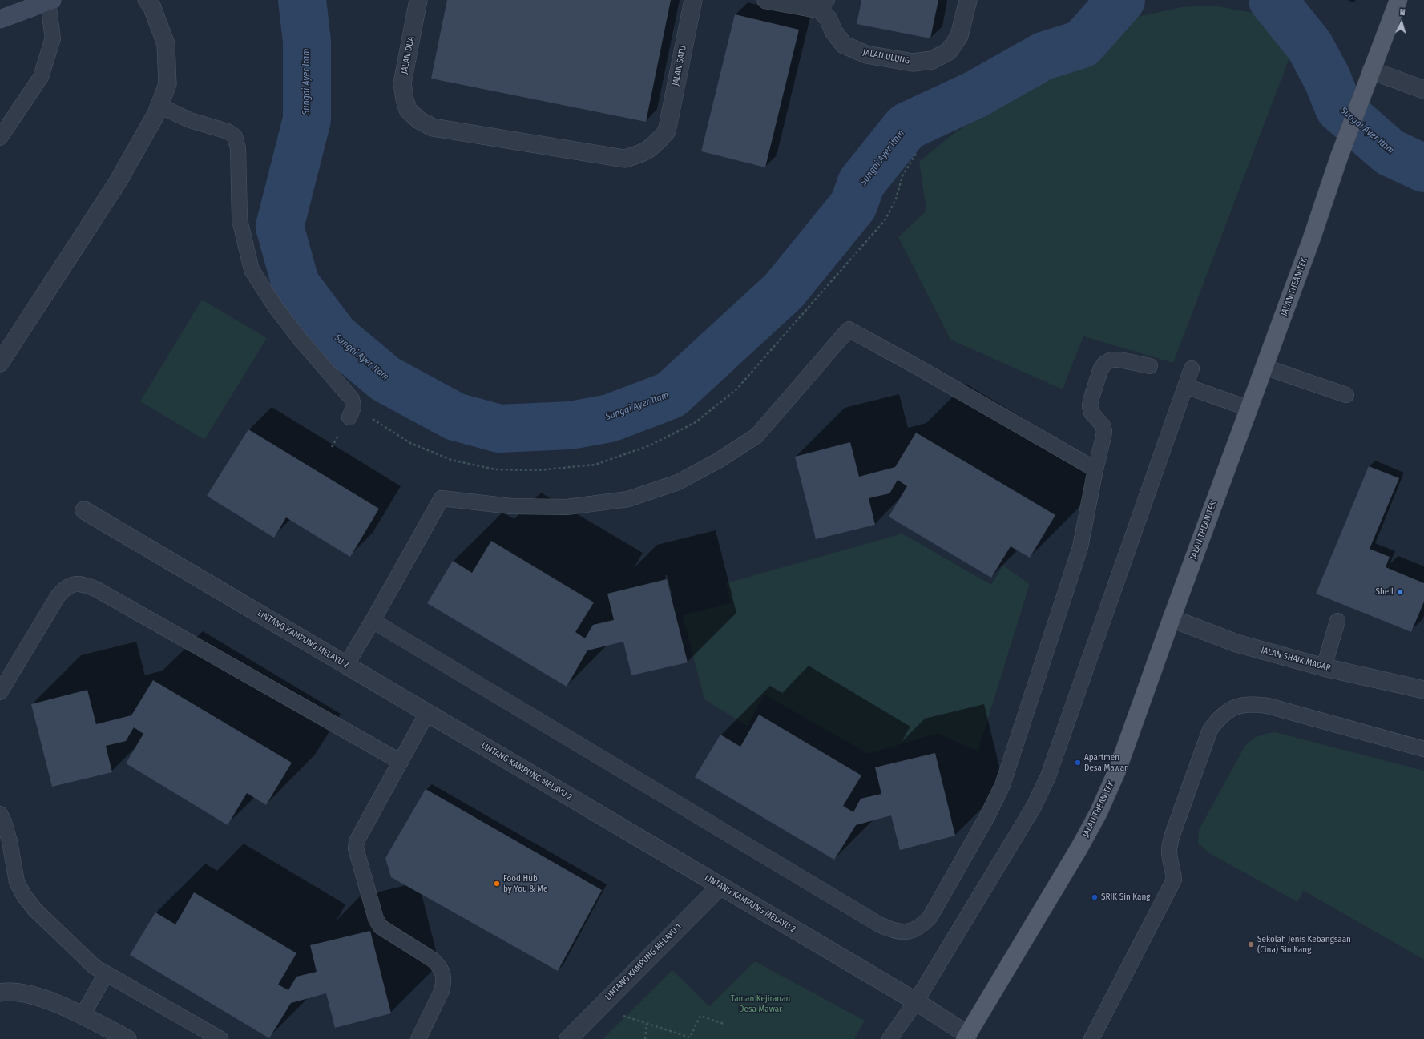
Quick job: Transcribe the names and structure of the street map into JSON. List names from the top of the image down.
{
  "streets": {
    "main road": ["JALAN THEAN TEK"],
    "street": [
      "JALAN DUA",
      "JALAN ULUNG",
      "JALAN SATU",
      "LINTANG KAMPUNG MELAYU 2",
      "JALAN SHAIK MADAR",
      "LINTANG KAMPUNG MELAYU 1"
    ]
  },
  "crossings": [
    ["JALAN DUA", "JALAN SATU"],
    ["JALAN THEAN TEK", "LINTANG KAMPUNG MELAYU 2"],
    ["JALAN THEAN TEK", "JALAN SHAIK MADAR"],
    ["LINTANG KAMPUNG MELAYU 2", "LINTANG KAMPUNG MELAYU 1"]
  ],
  "water": ["Sungai Ayer Itam"],
  "parks": ["Taman Kejiranan Desa Mawar"],
  "places": [
    "Shell",
    "Apartmen Desa Mawar",
    "Food Hub by You & Me",
    "SRJK Sin Kang",
    "Sekolah Jenis Kebangsaan (Cina) Sin Kang"
  ],
  "north": "top"
}
